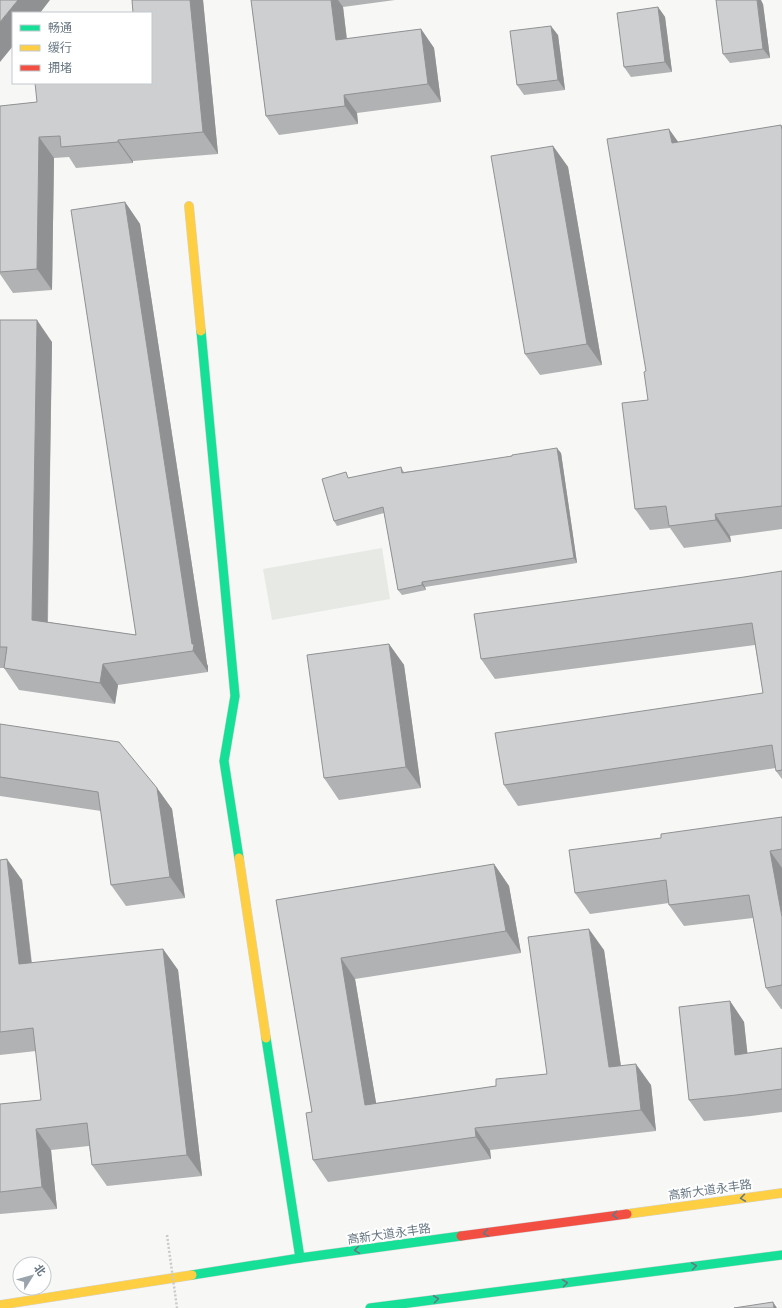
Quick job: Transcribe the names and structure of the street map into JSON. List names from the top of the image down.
{
  "streets": {
    "main road": ["高新大道永丰路"]
  },
  "legend": ["畅通", "缓行", "拥堵"],
  "north": "top right"
}
